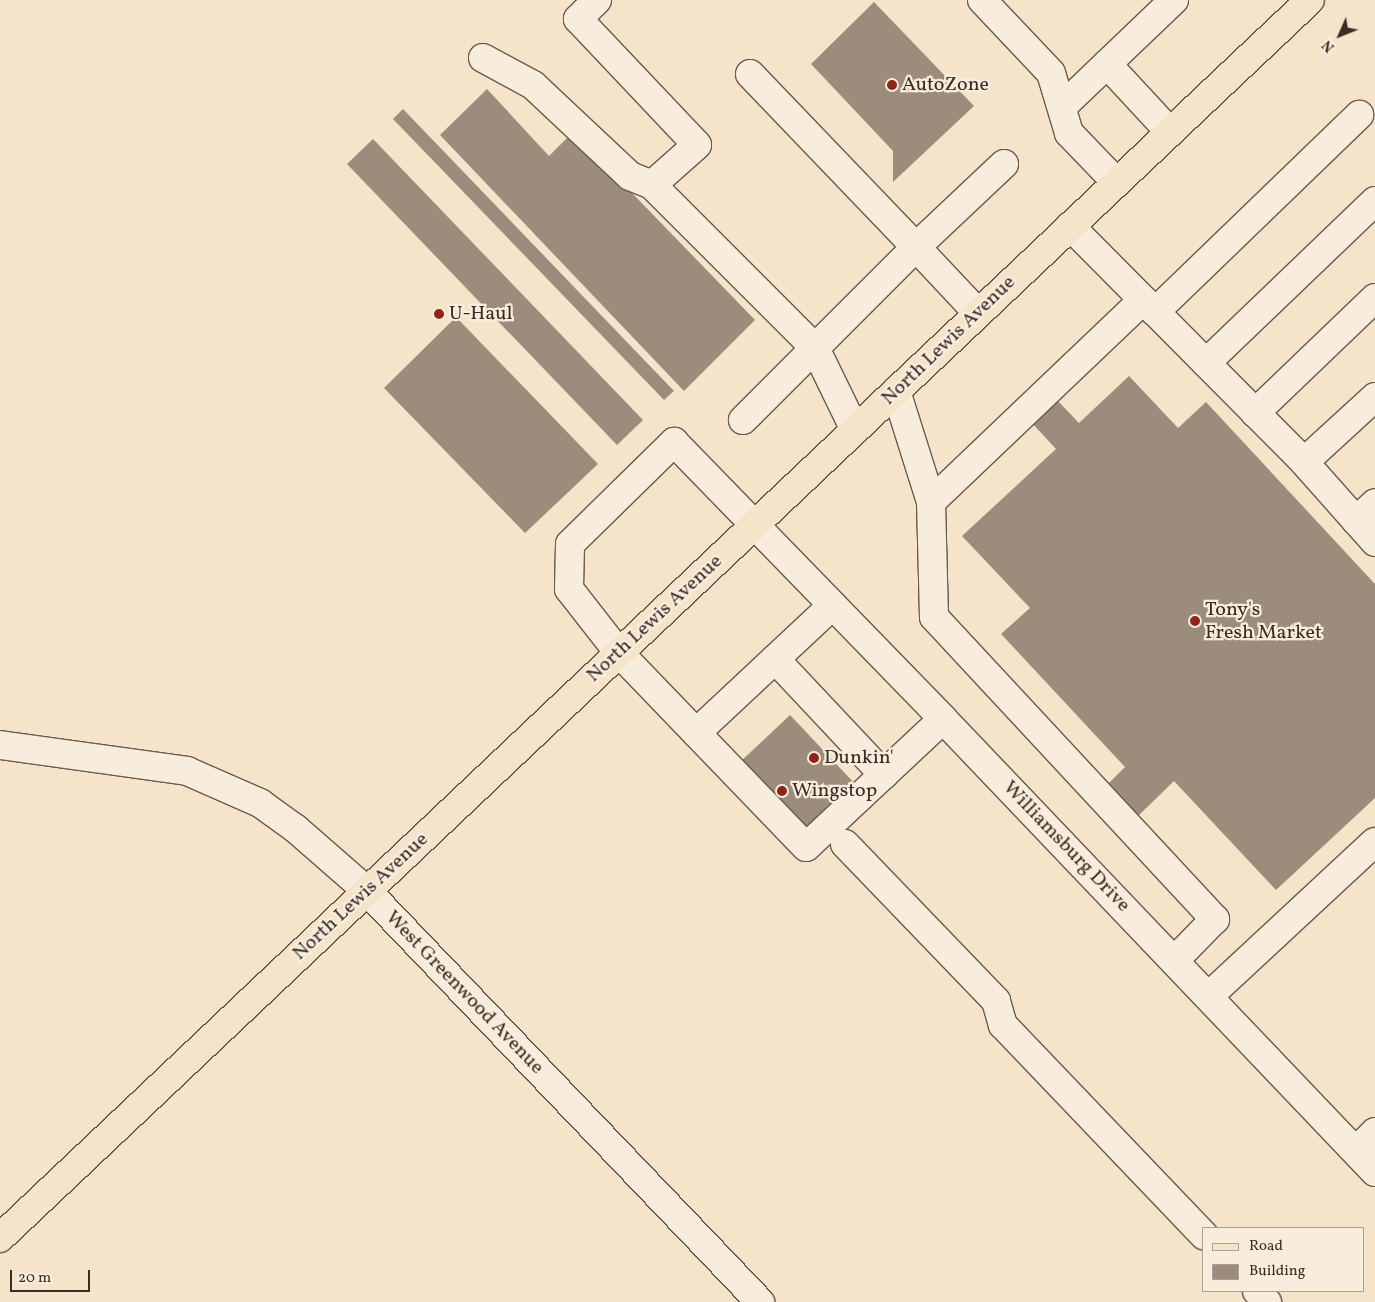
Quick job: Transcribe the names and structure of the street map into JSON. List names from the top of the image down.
{
  "streets": {
    "main road": ["North Lewis Avenue"],
    "street": ["Williamsburg Drive", "West Greenwood Avenue"]
  },
  "crossings": [
    ["North Lewis Avenue", "Williamsburg Drive"],
    ["North Lewis Avenue", "West Greenwood Avenue"]
  ],
  "places": [
    "AutoZone",
    "U-Haul",
    "Tony's Fresh Market",
    "Dunkin'",
    "Wingstop"
  ],
  "legend": ["Road", "Building"],
  "scale_bar": "20 m",
  "north": "bottom left"
}
